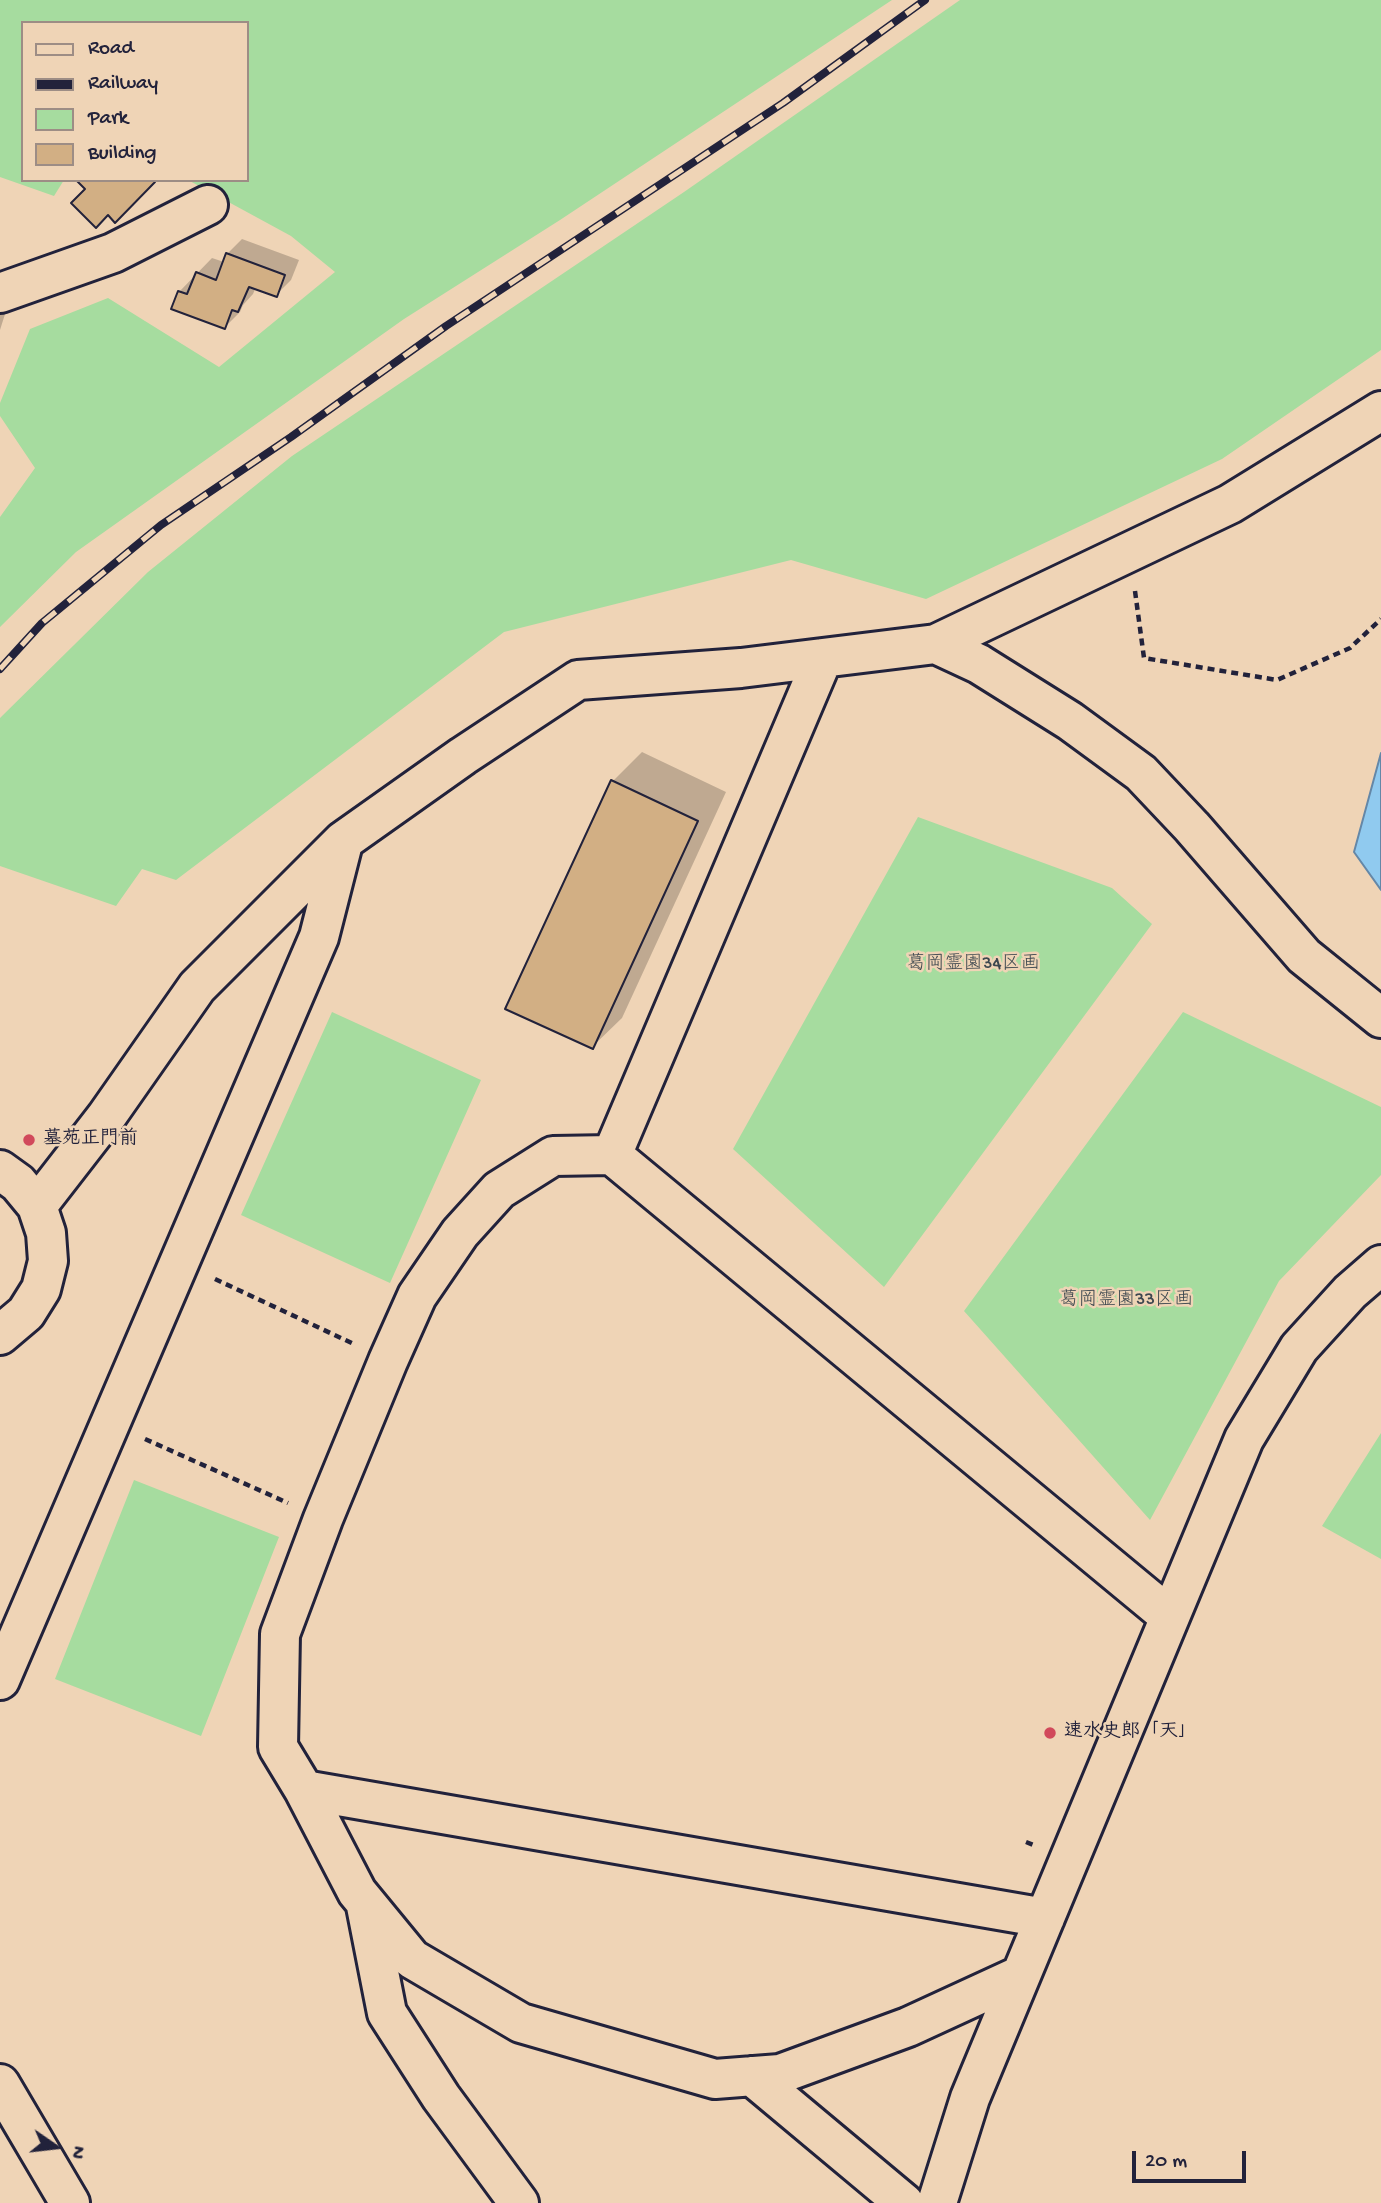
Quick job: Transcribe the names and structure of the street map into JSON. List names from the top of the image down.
{
  "parks": ["葛岡霊園34区画", "葛岡霊園33区画"],
  "places": ["墓苑正門前", "速水史郎「天」"],
  "legend": [
    "Road",
    "Railway",
    "Park",
    "Building"
  ],
  "scale_bar": "20 m",
  "north": "right"
}
